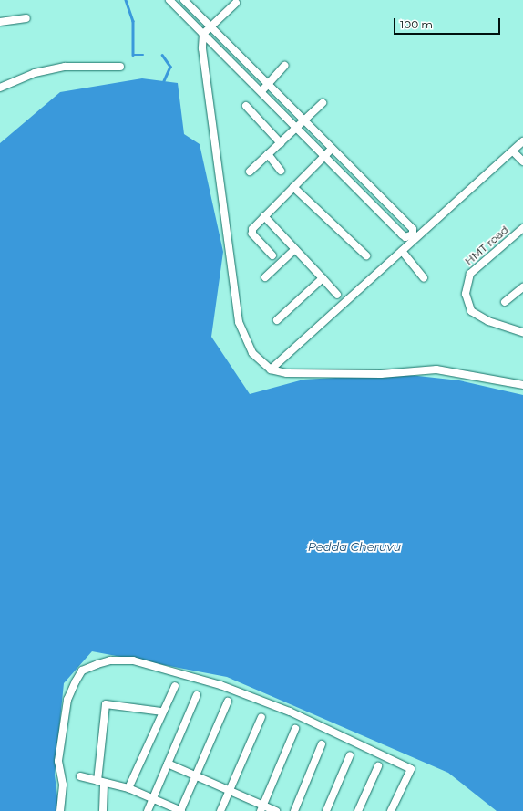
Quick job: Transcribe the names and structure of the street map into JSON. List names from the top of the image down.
{
  "streets": {
    "street": ["HMT road"]
  },
  "water": ["Pedda Cheruvu"],
  "scale_bar": "100 m"
}
